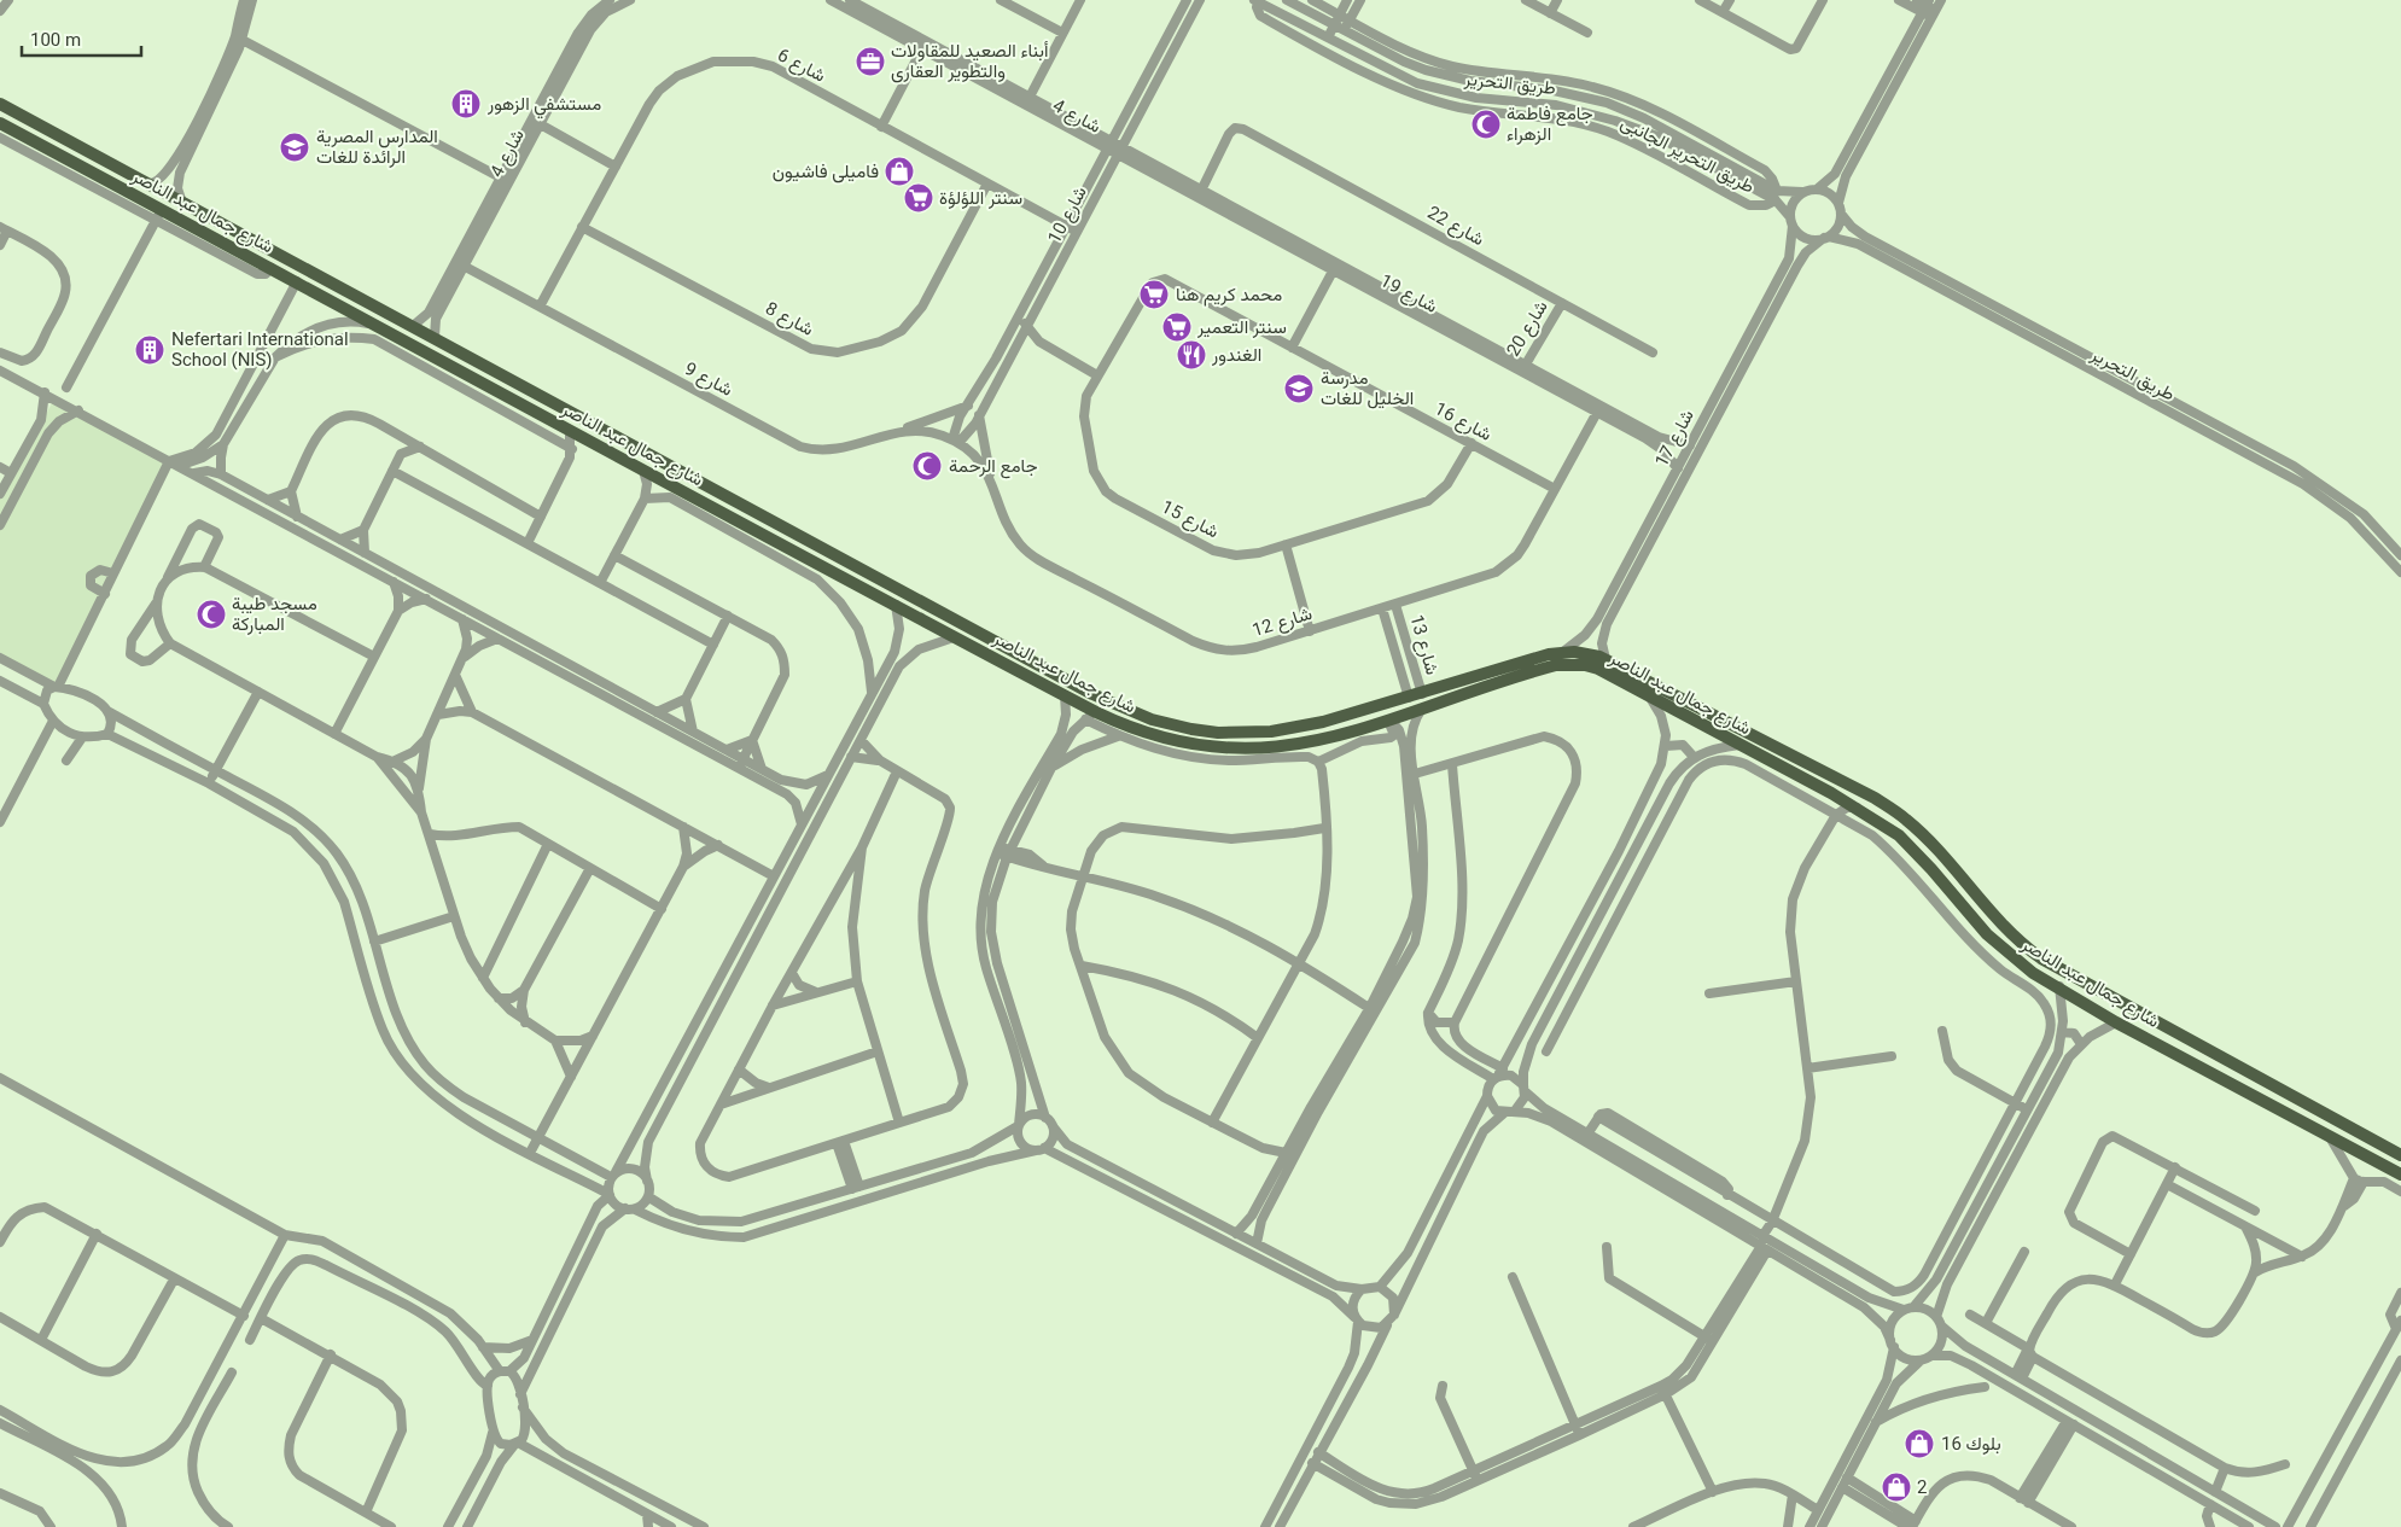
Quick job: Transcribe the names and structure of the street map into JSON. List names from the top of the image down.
{
  "streets": {
    "main road": ["شارع جمال عبد الناصر"],
    "street": [
      "شارع 6",
      "طريق التحرير",
      "شارع 4",
      "طريق التحرير الجانبى",
      "شارع 10",
      "شارع 22",
      "شارع 19",
      "شارع 8",
      "شارع 20",
      "شارع 9",
      "شارع 16",
      "شارع 17",
      "شارع 15",
      "شارع 12",
      "شارع 13"
    ]
  },
  "crossings": [
    ["شارع 6", "شارع 10"],
    ["شارع 6", "شارع 8"],
    ["شارع 6", "شارع 9"],
    ["طريق التحرير", "طريق التحرير الجانبى"],
    ["طريق التحرير", "شارع 17"],
    ["شارع 4", "شارع جمال عبد الناصر"],
    ["شارع 4", "شارع 10"],
    ["شارع 4", "شارع 19"],
    ["شارع 4", "شارع 9"],
    ["شارع جمال عبد الناصر", "شارع 17"],
    ["شارع جمال عبد الناصر", "شارع 13"],
    ["شارع 10", "شارع 19"],
    ["شارع 10", "شارع 9"],
    ["شارع 10", "شارع 12"],
    ["شارع 22", "شارع 19"],
    ["شارع 22", "شارع 20"],
    ["شارع 19", "شارع 20"],
    ["شارع 19", "شارع 17"],
    ["شارع 19", "شارع 12"],
    ["شارع 9", "شارع 12"],
    ["شارع 16", "شارع 15"],
    ["شارع 16", "شارع 12"],
    ["شارع 12", "شارع 13"]
  ],
  "places": {
    "office": ["أبناء الصعيد للمقاولات والتطوير العقارى"],
    "building": ["مستشفي الزهور", "Nefertari International School (NIS)"],
    "mosque": ["جامع فاطمة الزهراء", "جامع الرحمة", "مسجد طيبة المباركة"],
    "school or university": ["المدارس المصرية الرائدة للغات", "مدرسة الخليل للغات"],
    "shop": ["فاميلى فاشيون", "بلوك 16", "2"],
    "supermarket": ["سنتر اللؤلؤة", "محمد كريم هنا", "سنتر التعمير"],
    "restaurant": ["الغندور"]
  },
  "scale_bar": "100 m"
}
